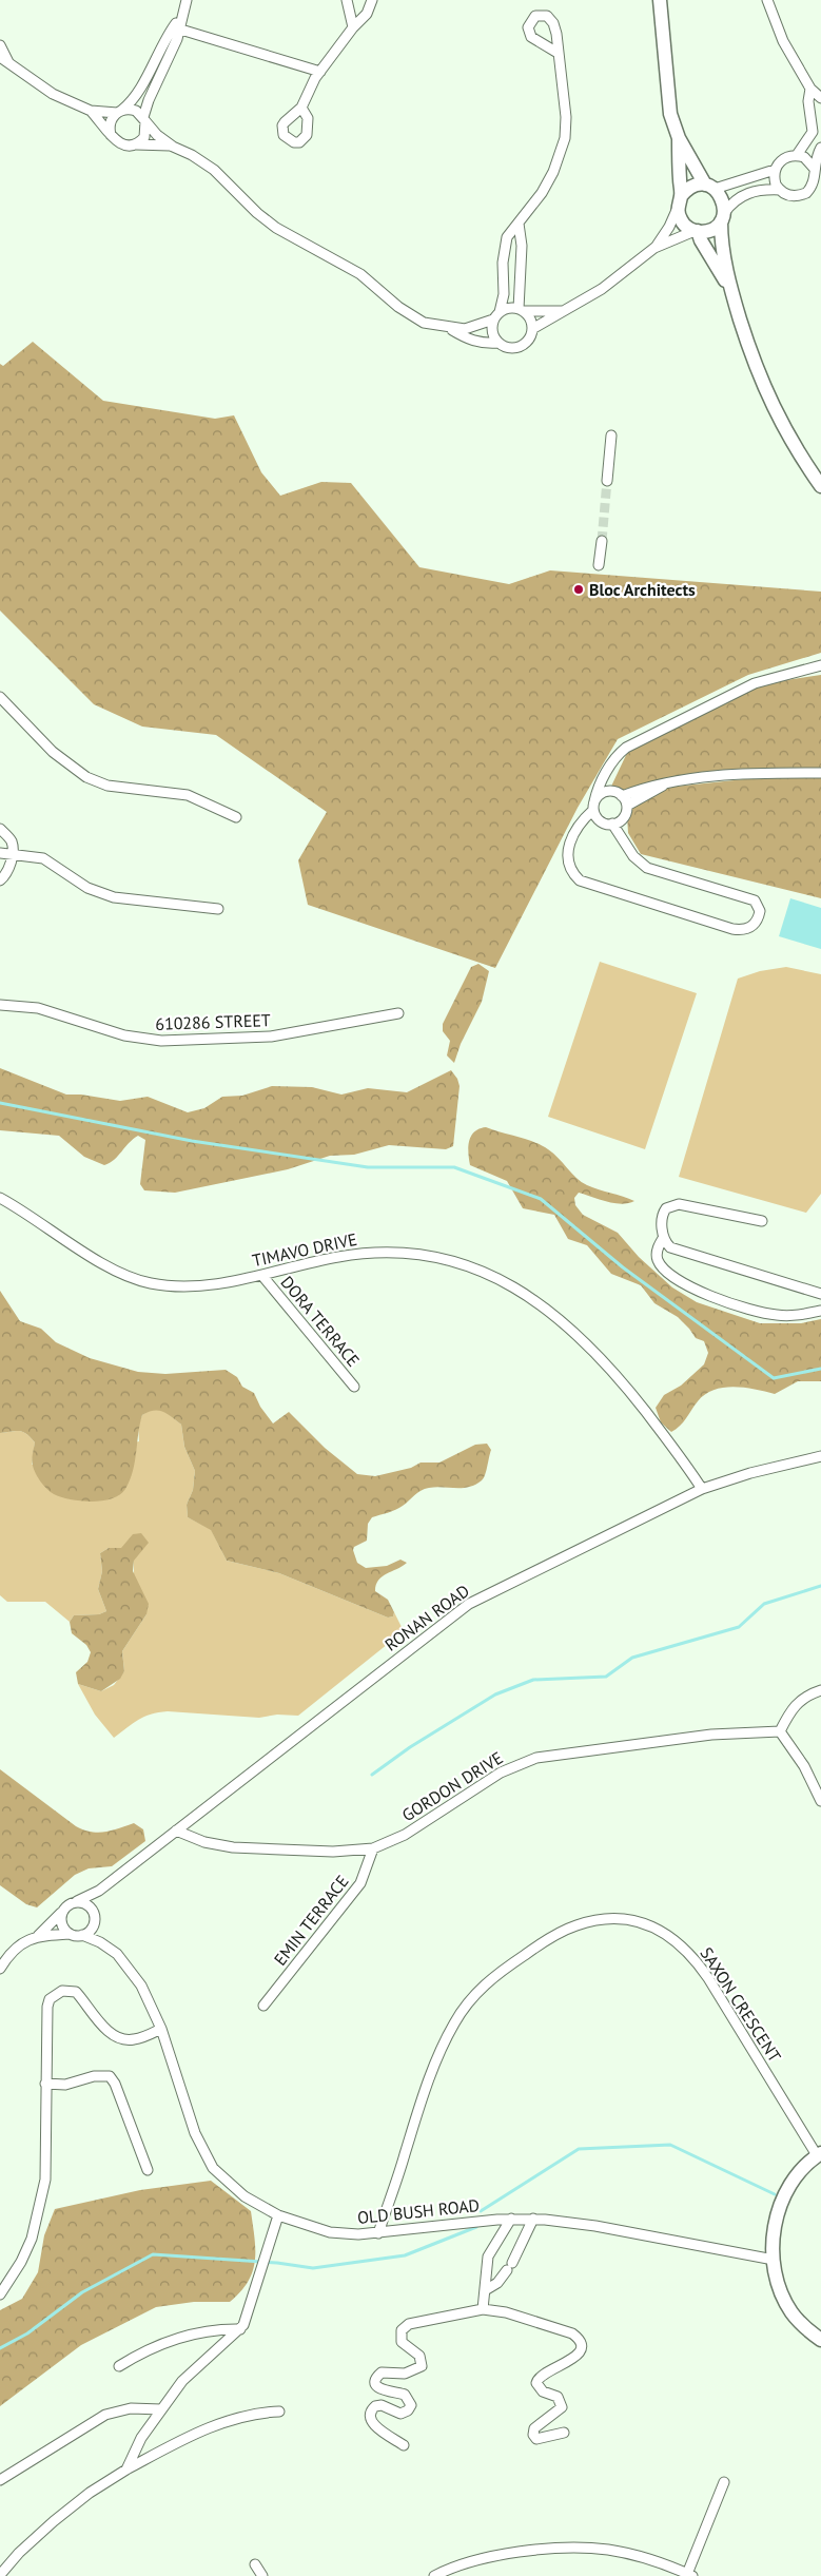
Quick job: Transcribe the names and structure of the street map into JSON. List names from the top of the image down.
{
  "streets": {
    "street": [
      "610286 STREET",
      "TIMAVO DRIVE",
      "DORA TERRACE",
      "RONAN ROAD",
      "GORDON DRIVE",
      "EMIN TERRACE",
      "SAXON CRESCENT",
      "OLD BUSH ROAD"
    ]
  },
  "crossings": [
    ["TIMAVO DRIVE", "DORA TERRACE"],
    ["TIMAVO DRIVE", "RONAN ROAD"],
    ["RONAN ROAD", "GORDON DRIVE"],
    ["RONAN ROAD", "OLD BUSH ROAD"],
    ["GORDON DRIVE", "EMIN TERRACE"],
    ["SAXON CRESCENT", "OLD BUSH ROAD"]
  ],
  "places": ["Bloc Architects"]
}
